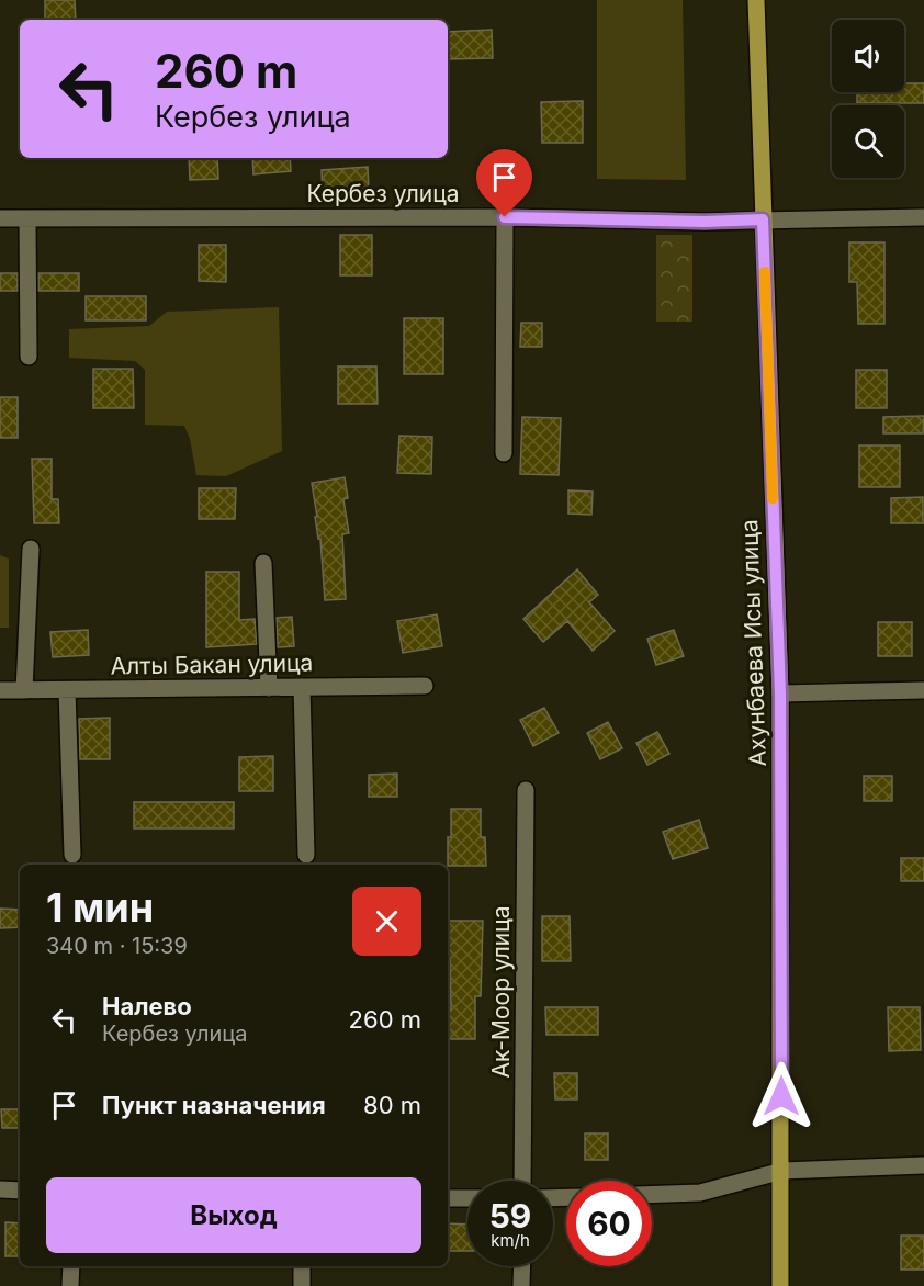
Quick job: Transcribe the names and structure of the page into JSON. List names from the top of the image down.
{
  "streets": {
    "main road": ["Ахунбаева Исы улица"],
    "street": ["Кербез улица", "Алты Бакан улица", "Ак-Моор улица"]
  },
  "crossings": [
    ["Кербез улица", "Ахунбаева Исы улица"]
  ],
  "page": {
    "turn": ["260 m", "Кербез улица"],
    "heading": ["1 мин", "340 m · 15:39"],
    "list": [
      {
        "name": "Налево",
        "note": "Кербез улица",
        "value": "260 m"
      },
      {
        "name": "Пункт назначения",
        "value": "80 m"
      }
    ],
    "buttons": "Выход",
    "speed": "59 km/h",
    "limit": "60"
  }
}
